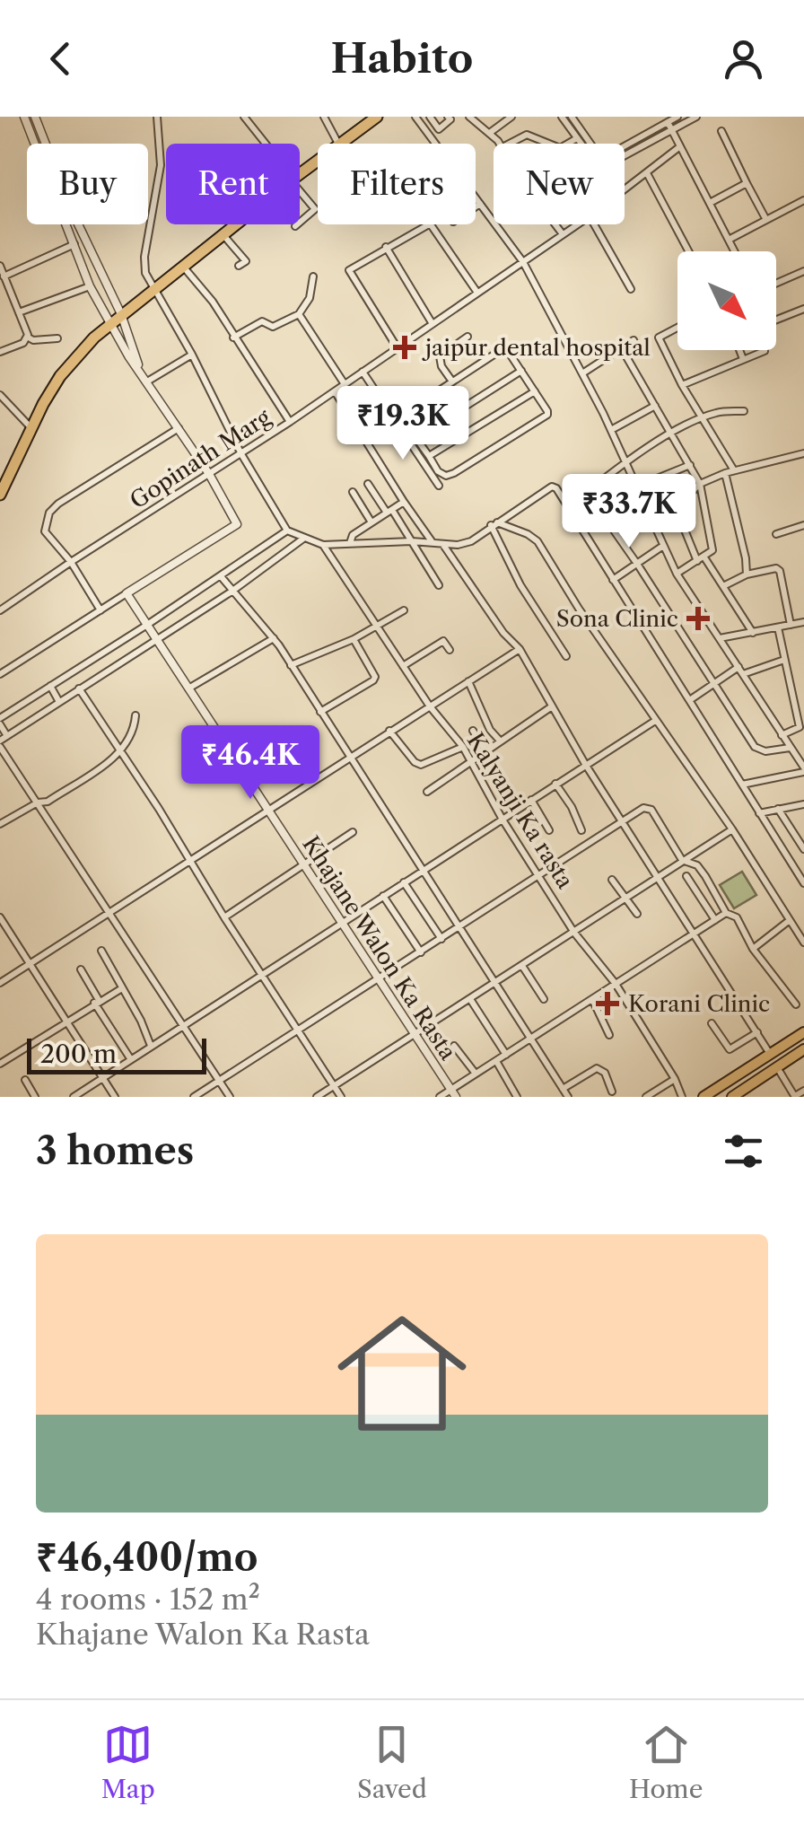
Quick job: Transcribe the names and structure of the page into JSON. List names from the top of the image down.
{
  "streets": {
    "street": ["Gopinath Marg", "Kalyanji Ka rasta", "Khajane Walon Ka Rasta"]
  },
  "places": {
    "health": ["jaipur dental hospital", "Sona Clinic", "Korani Clinic"]
  },
  "scale_bar": "200 m",
  "north": "bottom right",
  "page": {
    "header": "Habito",
    "chip": [
      "Buy",
      "Rent",
      "Filters",
      "New"
    ],
    "price": ["₹19.3K", "₹33.7K", "₹46.4K"],
    "scale": "200 m",
    "heading": "3 homes",
    "list": [
      {
        "name": "₹46,400/mo",
        "note": "4 rooms · 152 m² · Khajane Walon Ka Rasta"
      }
    ],
    "tabs": ["Map", "Saved", "Home"]
  }
}
